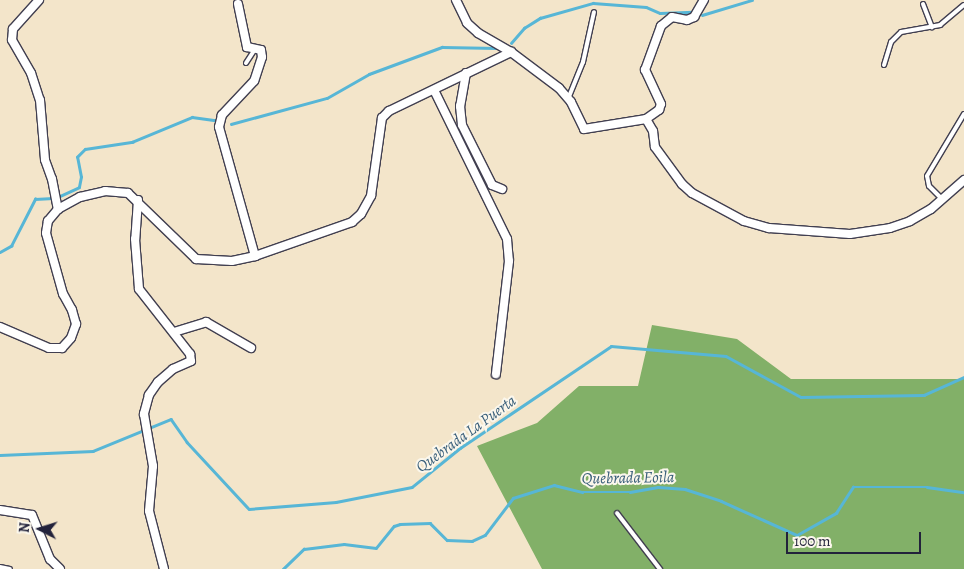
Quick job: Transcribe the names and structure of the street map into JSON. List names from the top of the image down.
{
  "water": ["Quebrada La Puerta", "Quebrada Eoila"],
  "scale_bar": "100 m",
  "north": "left"
}
